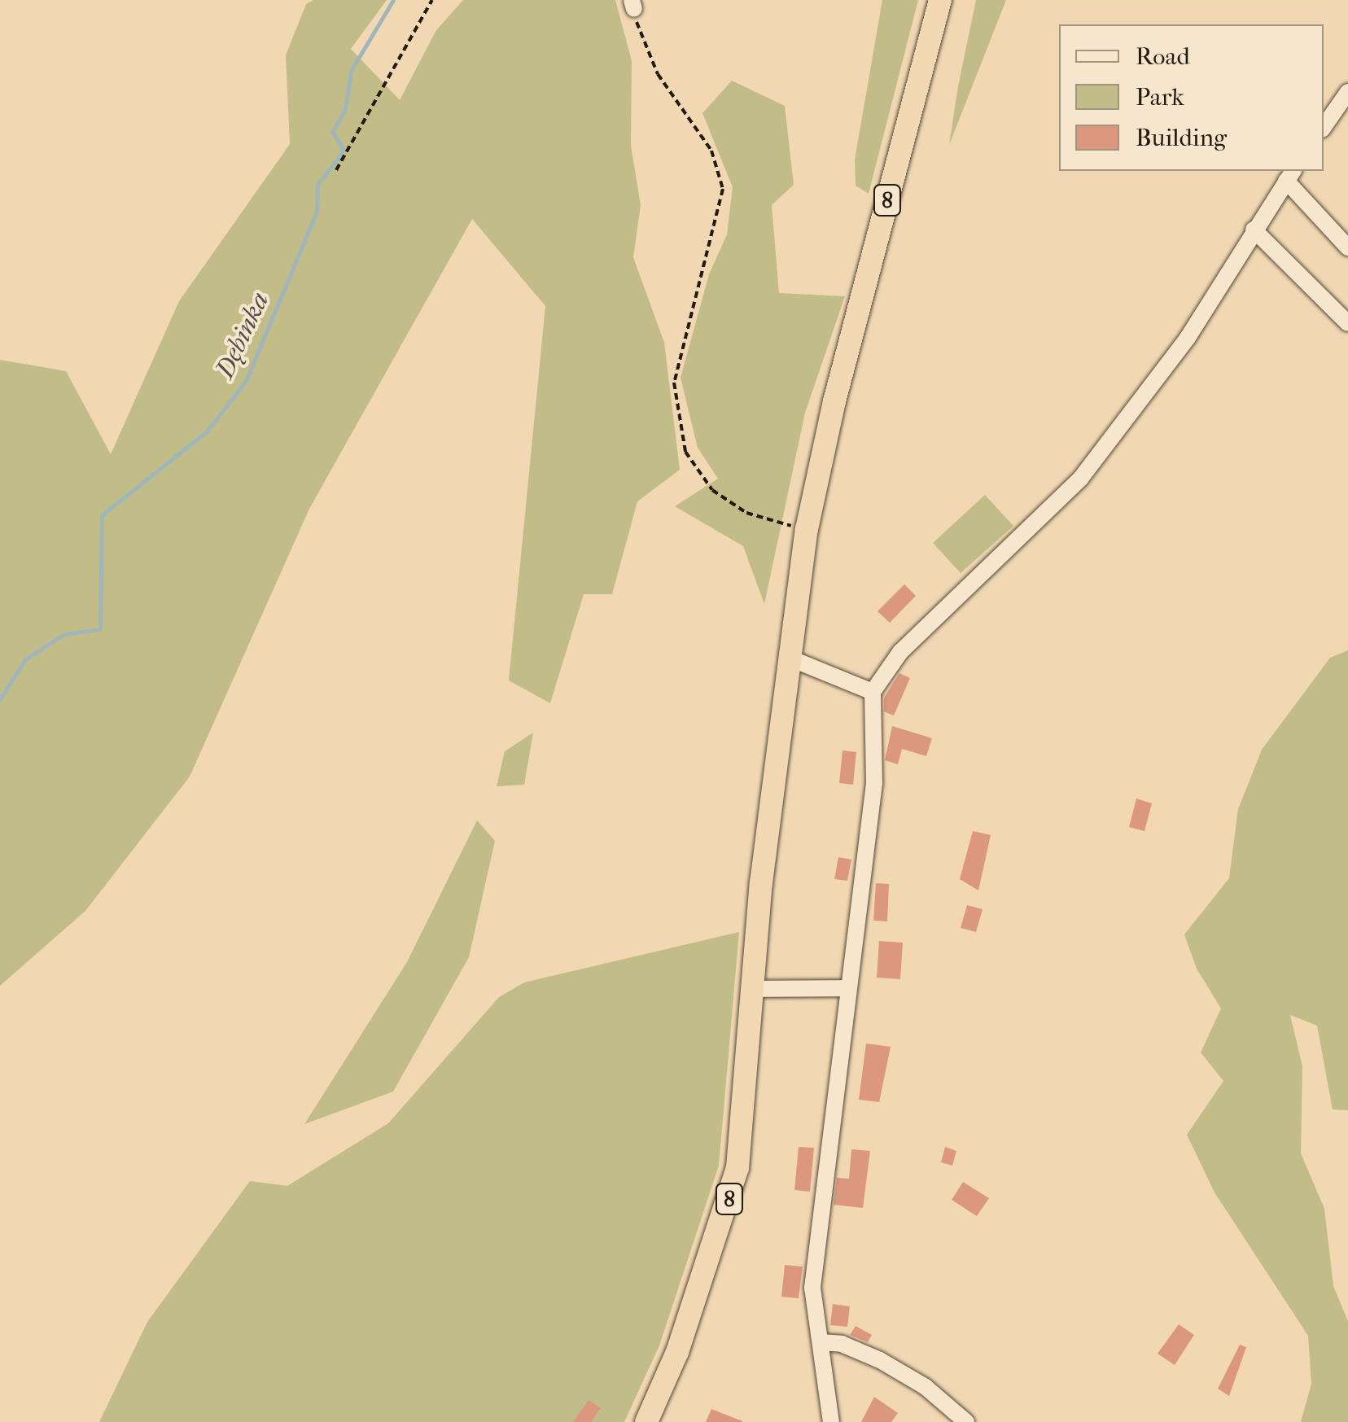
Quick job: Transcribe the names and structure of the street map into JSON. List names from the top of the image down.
{
  "streets": {
    "highway": ["8"]
  },
  "water": ["Dębinka"],
  "legend": ["Road", "Park", "Building"]
}
